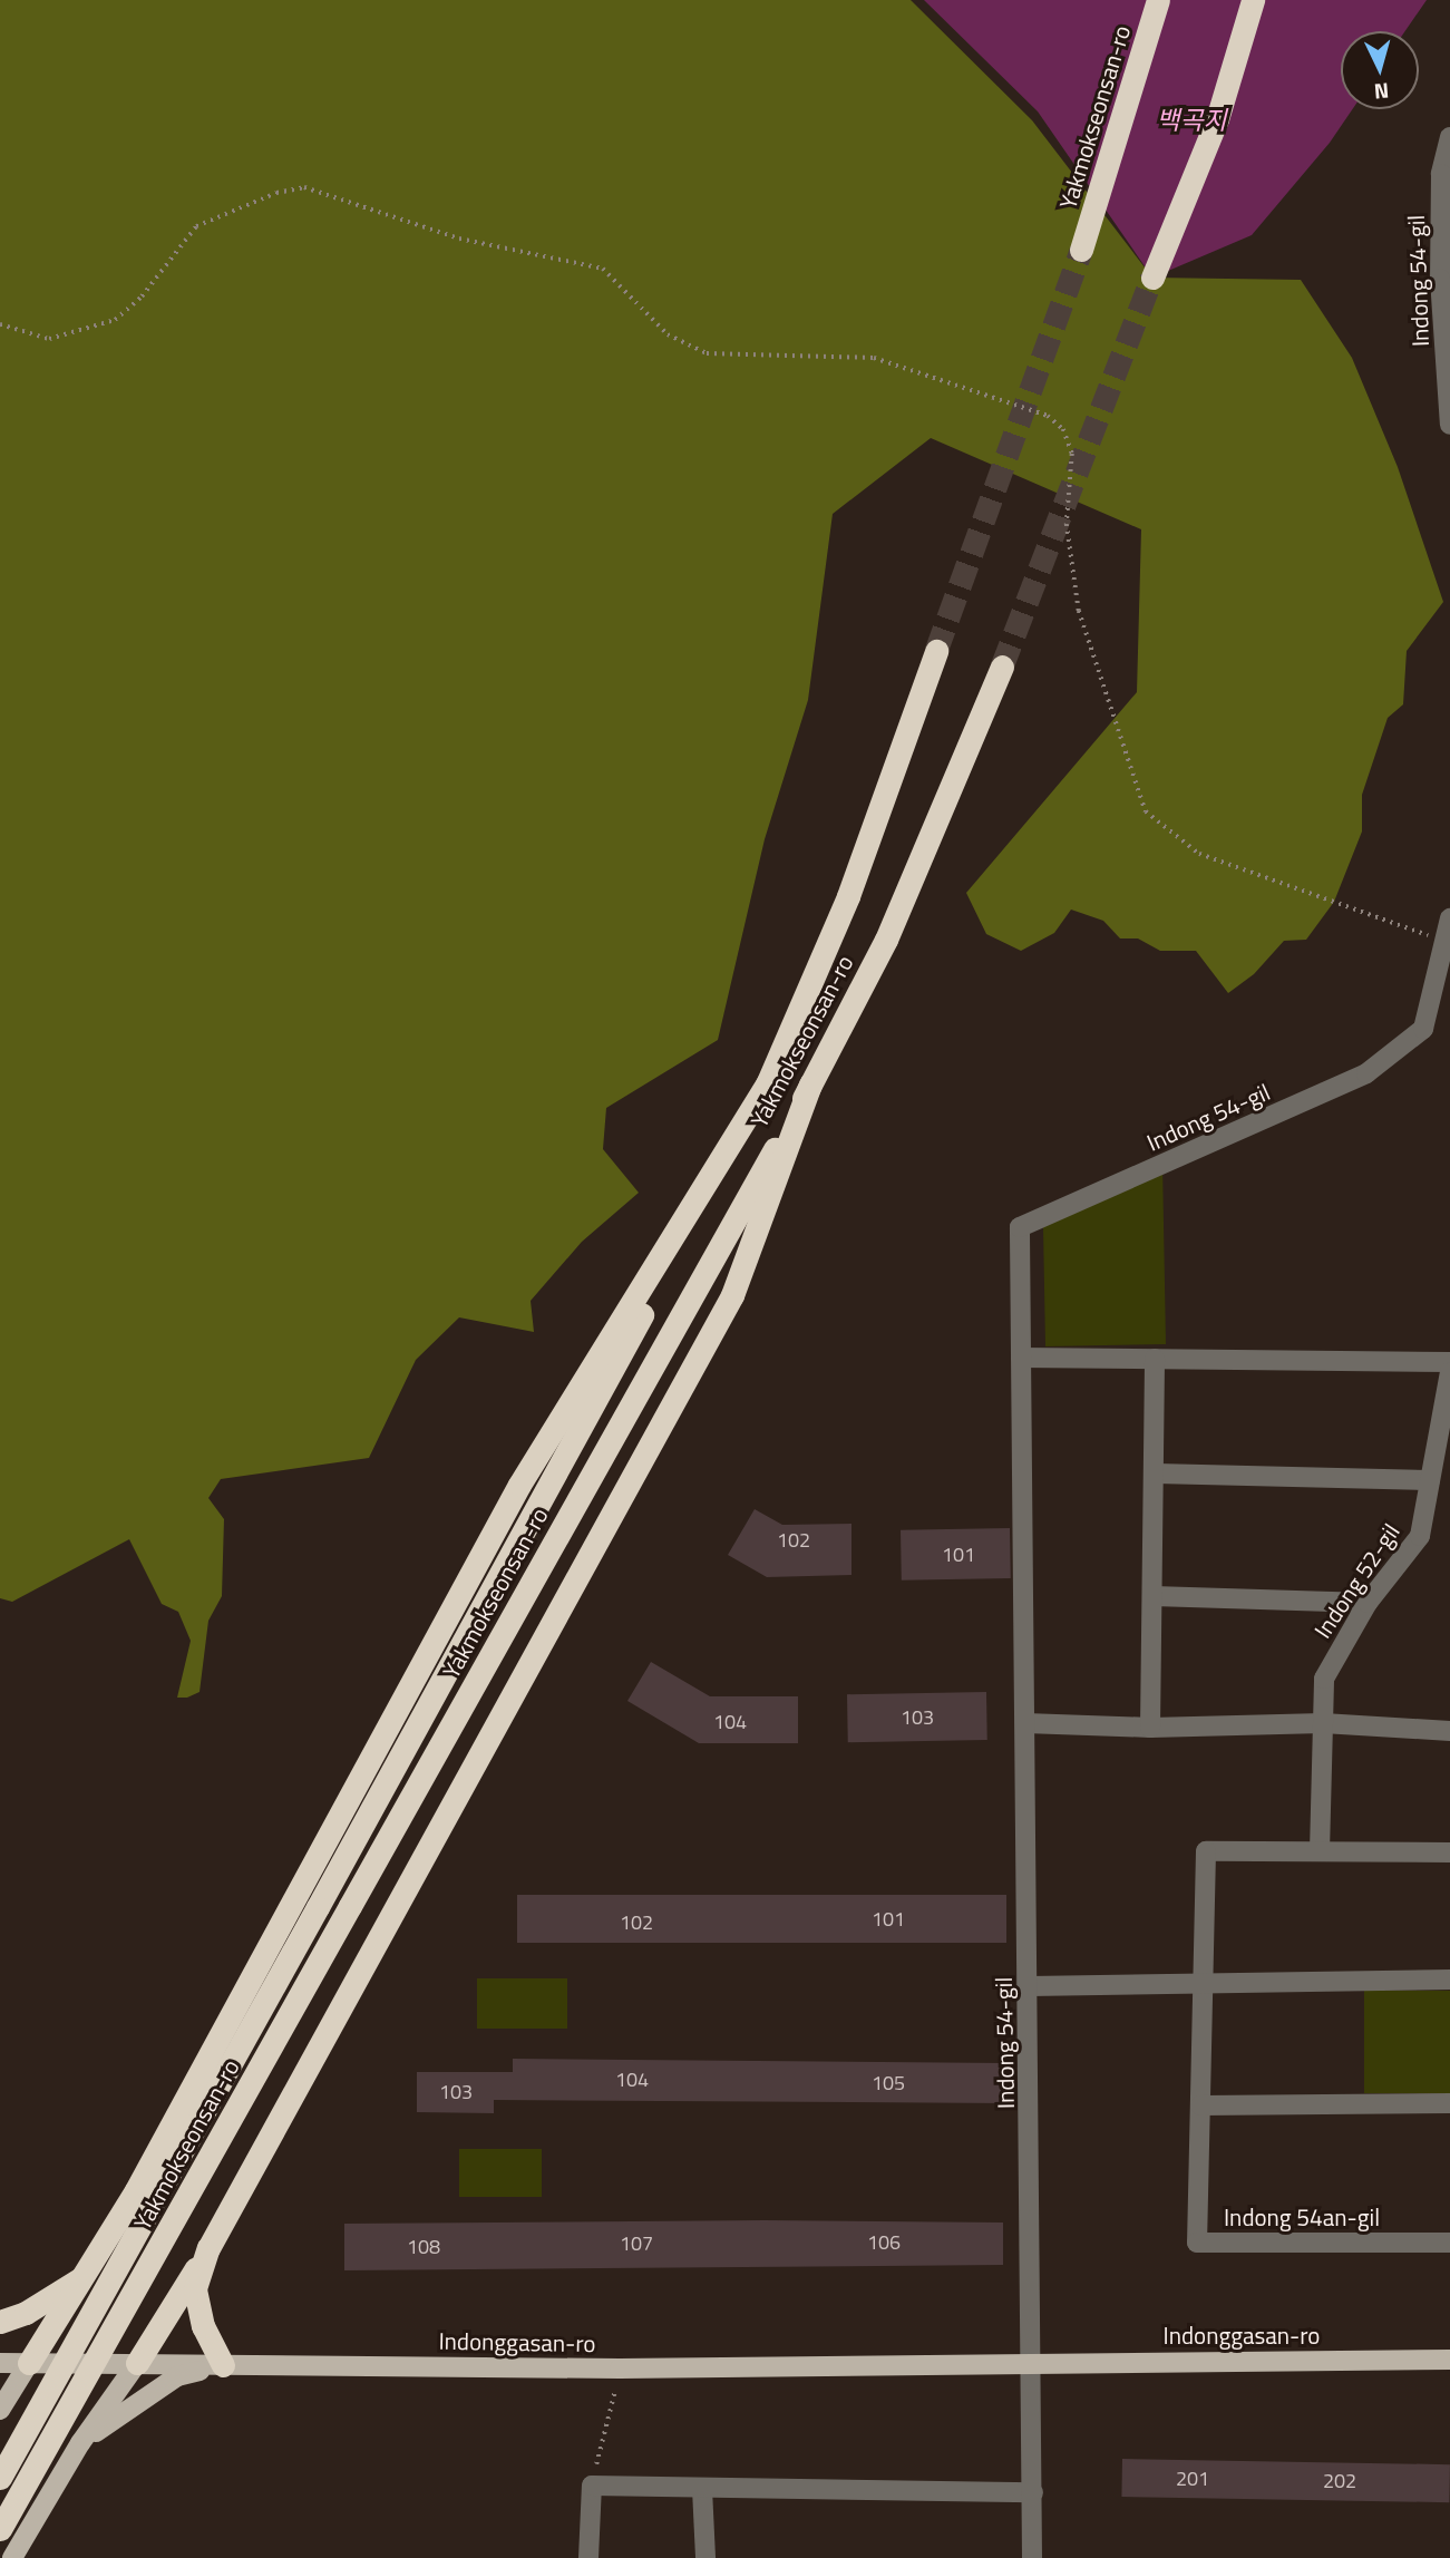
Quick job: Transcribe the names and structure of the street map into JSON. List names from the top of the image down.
{
  "streets": {
    "highway": ["Yakmokseonsan-ro"],
    "main road": ["Indonggasan-ro"],
    "street": ["Indong 54-gil", "Indong 52-gil", "Indong 54an-gil"]
  },
  "crossings": [
    ["Indong 54-gil", "Indonggasan-ro"]
  ],
  "water": ["백곡지"],
  "house_numbers": [
    "102",
    "101",
    "103",
    "104",
    "101",
    "102",
    "104",
    "105",
    "103",
    "106",
    "107",
    "108",
    "201",
    "202"
  ],
  "north": "bottom"
}
